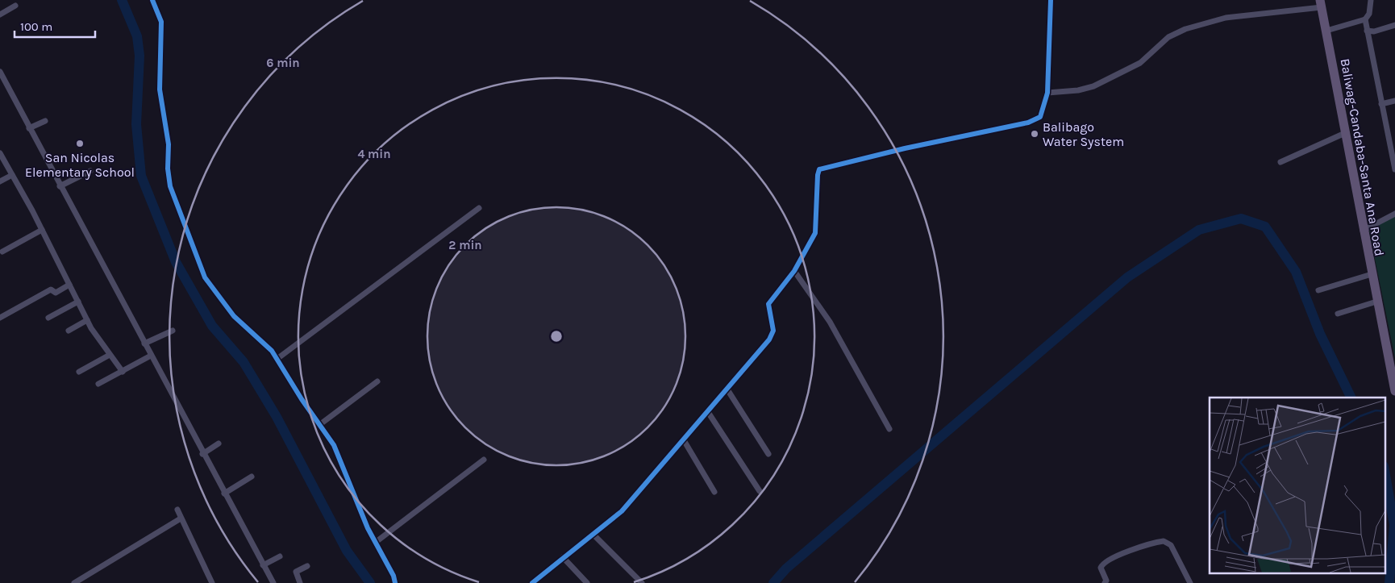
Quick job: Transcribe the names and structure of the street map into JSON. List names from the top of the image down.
{
  "streets": {
    "main road": ["Baliwag-Candaba-Santa Ana Road"]
  },
  "places": ["Balibago Water System", "San Nicolas Elementary School"],
  "scale_bar": "100 m",
  "rings": ["6 min", "4 min", "2 min"]
}
